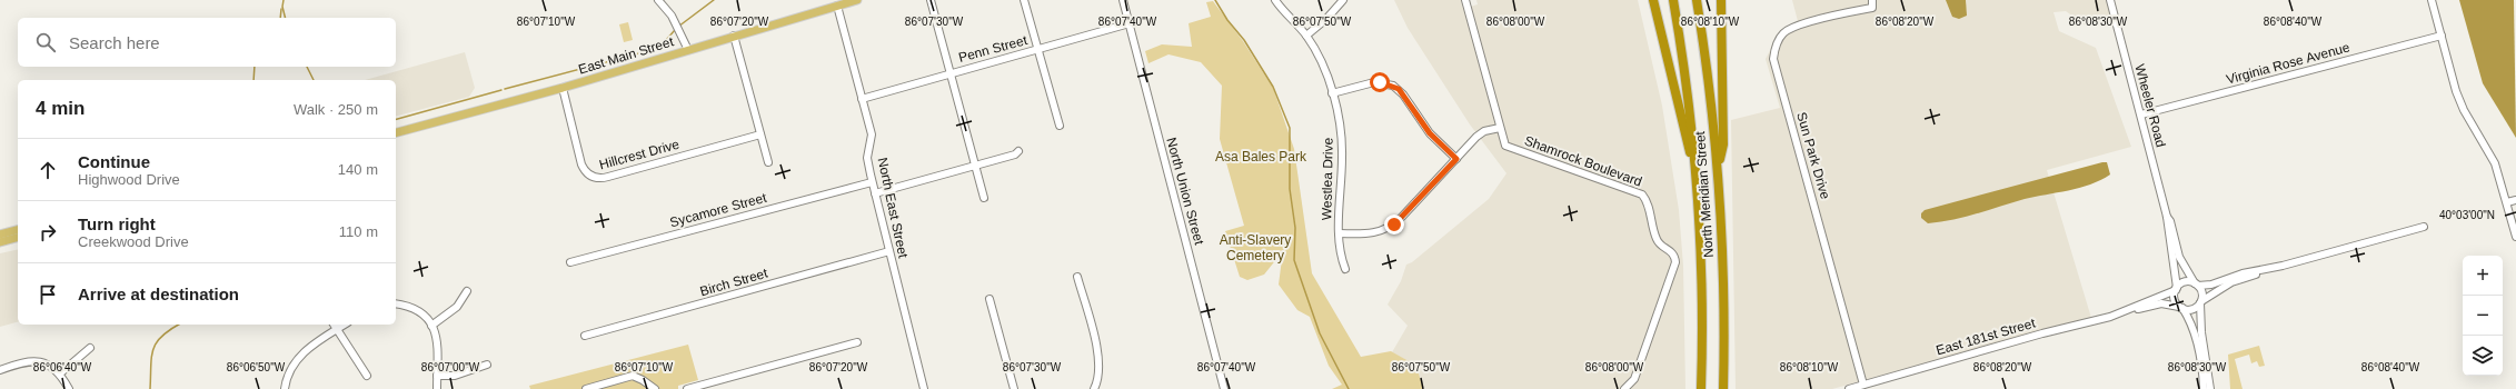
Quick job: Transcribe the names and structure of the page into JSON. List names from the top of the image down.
{
  "streets": {
    "highway": ["North Meridian Street"],
    "main road": ["East Main Street"],
    "street": [
      "Penn Street",
      "Virginia Rose Avenue",
      "Wheeler Road",
      "Hillcrest Drive",
      "Sun Park Drive",
      "Shamrock Boulevard",
      "Westlea Drive",
      "North Union Street",
      "North East Street",
      "Sycamore Street",
      "Birch Street",
      "East 181st Street"
    ]
  },
  "crossings": [
    ["Penn Street", "North Union Street"],
    ["Penn Street", "North East Street"],
    ["East Main Street", "Hillcrest Drive"],
    ["East Main Street", "North East Street"],
    ["Virginia Rose Avenue", "Wheeler Road"],
    ["Wheeler Road", "East 181st Street"],
    ["Sun Park Drive", "East 181st Street"],
    ["North East Street", "Sycamore Street"],
    ["North East Street", "Birch Street"]
  ],
  "parks": ["Asa Bales Park", "Anti-Slavery Cemetery"],
  "page": {
    "search": "Search here",
    "heading": ["4 min", "Walk · 250 m"],
    "list": [
      ["Continue", "Highwood Drive", "140 m"],
      ["Turn right", "Creekwood Drive", "110 m"],
      "Arrive at destination"
    ],
    "map_buttons": ["+", "−"]
  },
  "coordinates": [
    "86°07'10\"W",
    "86°07'20\"W",
    "86°07'30\"W",
    "86°07'40\"W",
    "86°07'50\"W",
    "86°08'00\"W",
    "86°08'10\"W",
    "86°08'20\"W",
    "86°08'30\"W",
    "86°08'40\"W",
    "40°03'00\"N",
    "86°06'40\"W",
    "86°06'50\"W",
    "86°07'00\"W"
  ]
}
